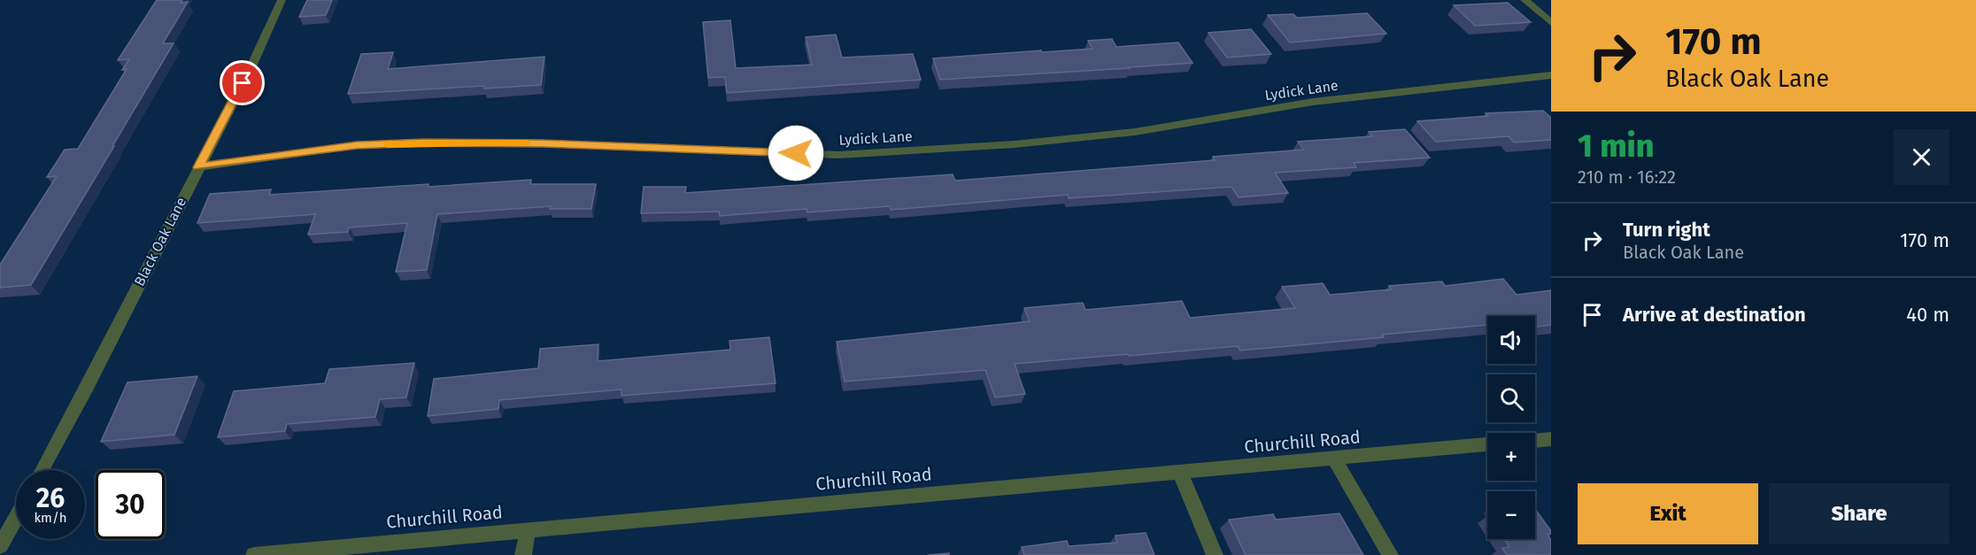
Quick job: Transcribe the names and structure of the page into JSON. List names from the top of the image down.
{
  "streets": {
    "street": ["Lydick Lane", "Black Oak Lane", "Churchill Road"]
  },
  "crossings": [
    ["Lydick Lane", "Black Oak Lane"]
  ],
  "page": {
    "turn": ["170 m", "Black Oak Lane"],
    "heading": ["1 min", "210 m · 16:22"],
    "list": [
      {
        "name": "Turn right",
        "note": "Black Oak Lane",
        "value": "170 m"
      },
      {
        "name": "Arrive at destination",
        "value": "40 m"
      }
    ],
    "map_buttons": ["+", "−"],
    "speed": "26 km/h",
    "limit": "30",
    "buttons": ["Exit", "Share"]
  }
}
